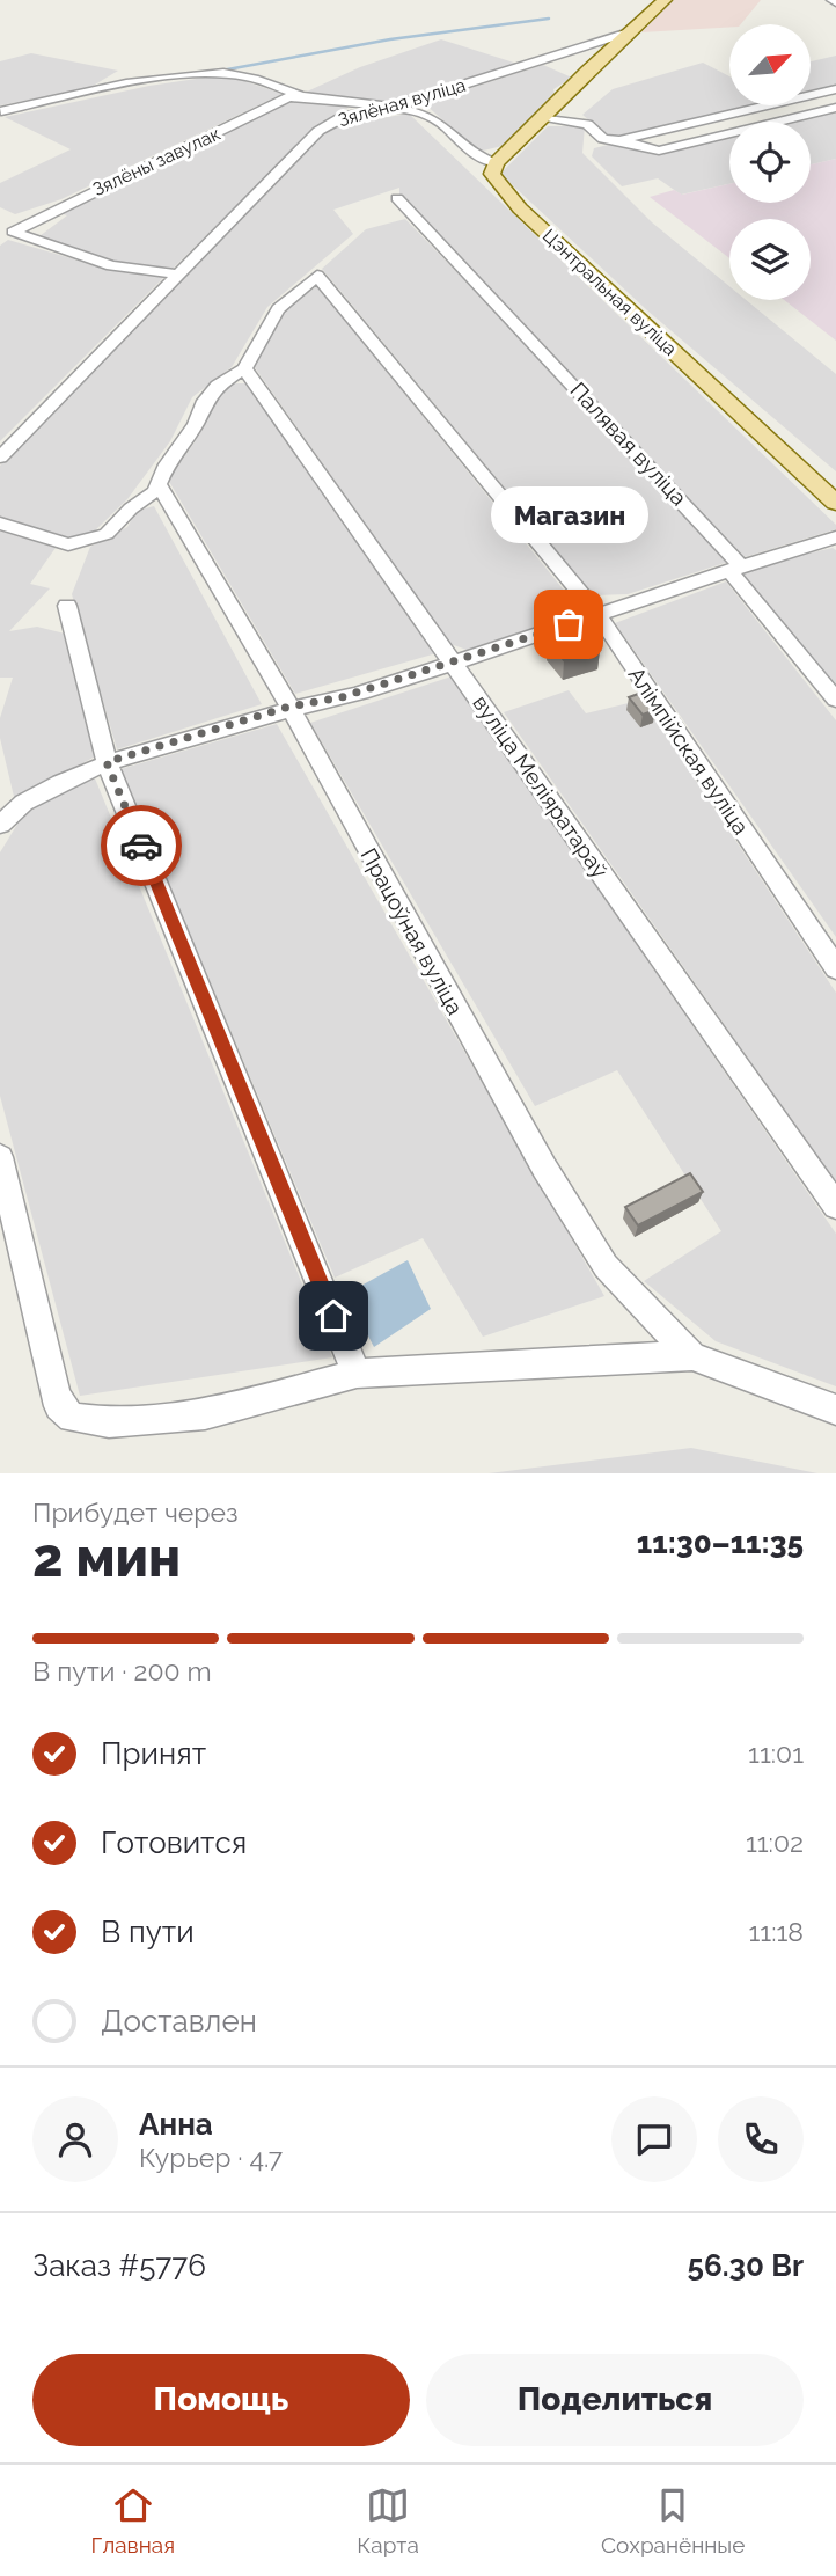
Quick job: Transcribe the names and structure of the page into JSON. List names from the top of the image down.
{
  "streets": {
    "main road": ["Цэнтральная вуліца"],
    "street": [
      "Зялёная вуліца",
      "Зялёны завулак",
      "Палявая вуліца",
      "Алімпійская вуліца",
      "вуліца Меліяратараў",
      "Працоўная вуліца"
    ]
  },
  "crossings": [
    ["Зялёная вуліца", "Зялёны завулак"],
    ["Зялёны завулак", "Цэнтральная вуліца"],
    ["Алімпійская вуліца", "вуліца Меліяратараў"]
  ],
  "places": ["Магазин"],
  "north": "top right",
  "page": {
    "bubble": "Магазин",
    "heading": ["2 мин", "Прибудет через", "11:30–11:35"],
    "panel": [
      "Анна",
      "Курьер · 4.7",
      "Заказ #5776",
      "56.30 Br"
    ],
    "bar": "В пути · 200 m",
    "list": [
      ["Принят", "11:01"],
      ["Готовится", "11:02"],
      ["В пути", "11:18"],
      "Доставлен"
    ],
    "buttons": ["Помощь", "Поделиться"],
    "tabs": ["Главная", "Карта", "Сохранённые"]
  }
}
